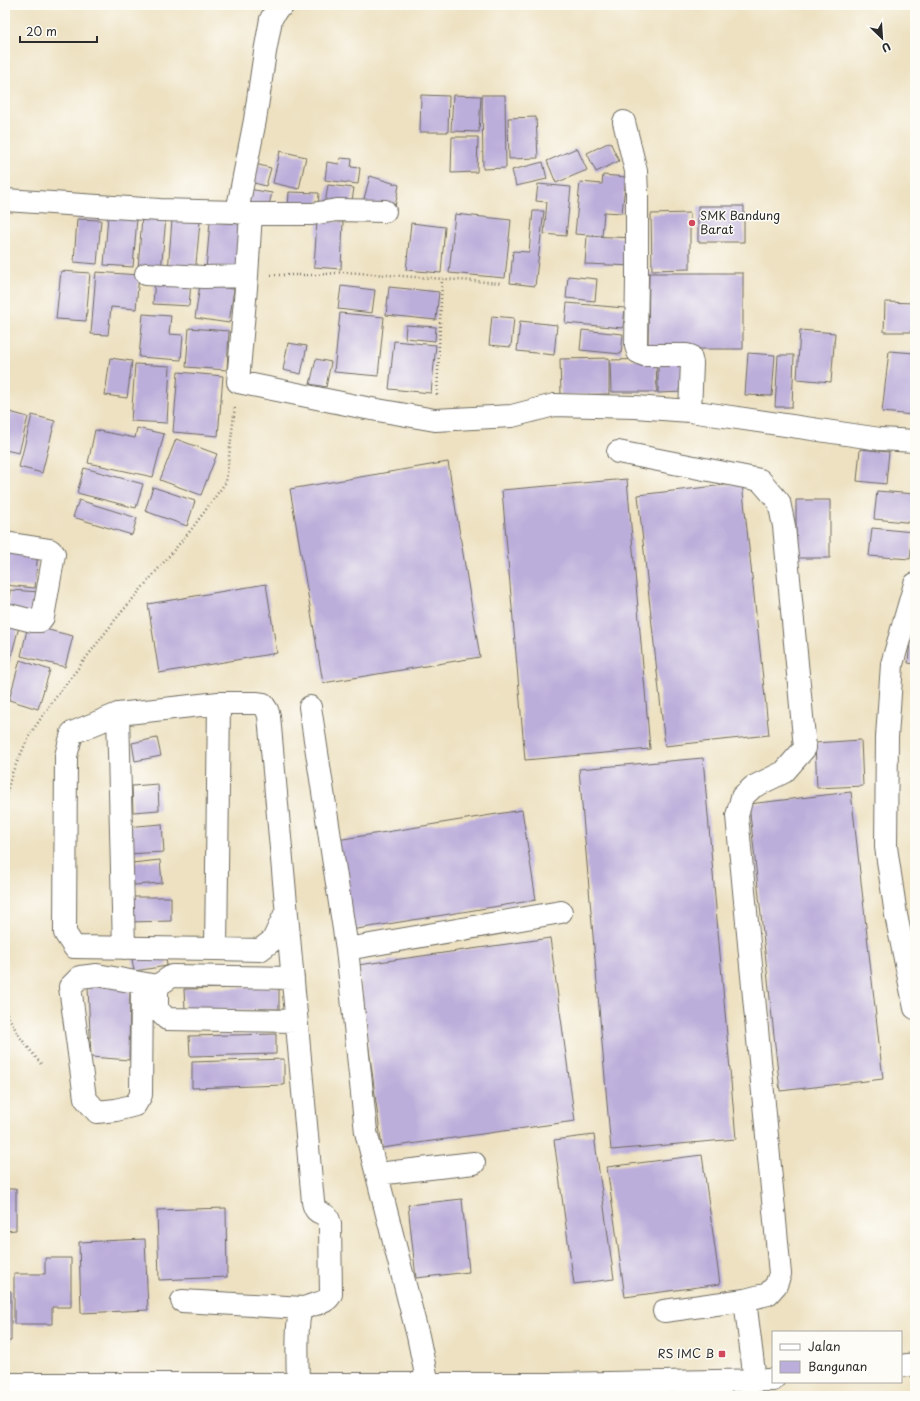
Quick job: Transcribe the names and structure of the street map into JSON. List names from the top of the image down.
{
  "places": {
    "other": ["SMK Bandung Barat"],
    "transit": ["RS IMC B"]
  },
  "legend": ["Jalan", "Bangunan"],
  "scale_bar": "20 m",
  "north": "bottom right"
}
